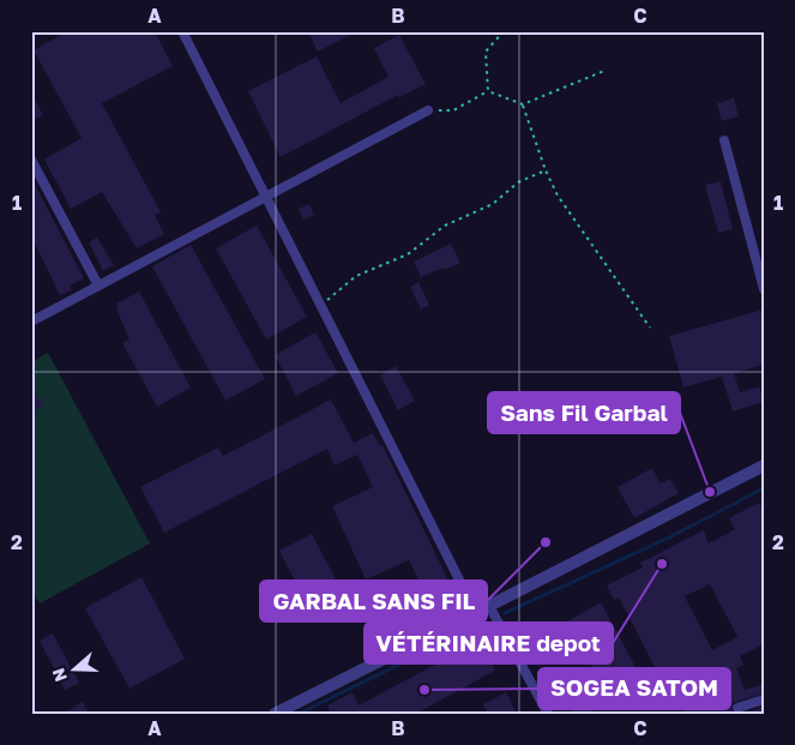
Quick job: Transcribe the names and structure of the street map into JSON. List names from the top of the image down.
{
  "places": [
    "Sans Fil Garbal",
    "GARBAL SANS FIL",
    "VÉTÉRINAIRE depot",
    "SOGEA SATOM"
  ],
  "north": "left",
  "grid": {
    "columns": ["A", "B", "C"],
    "rows": ["1", "2"]
  }
}
